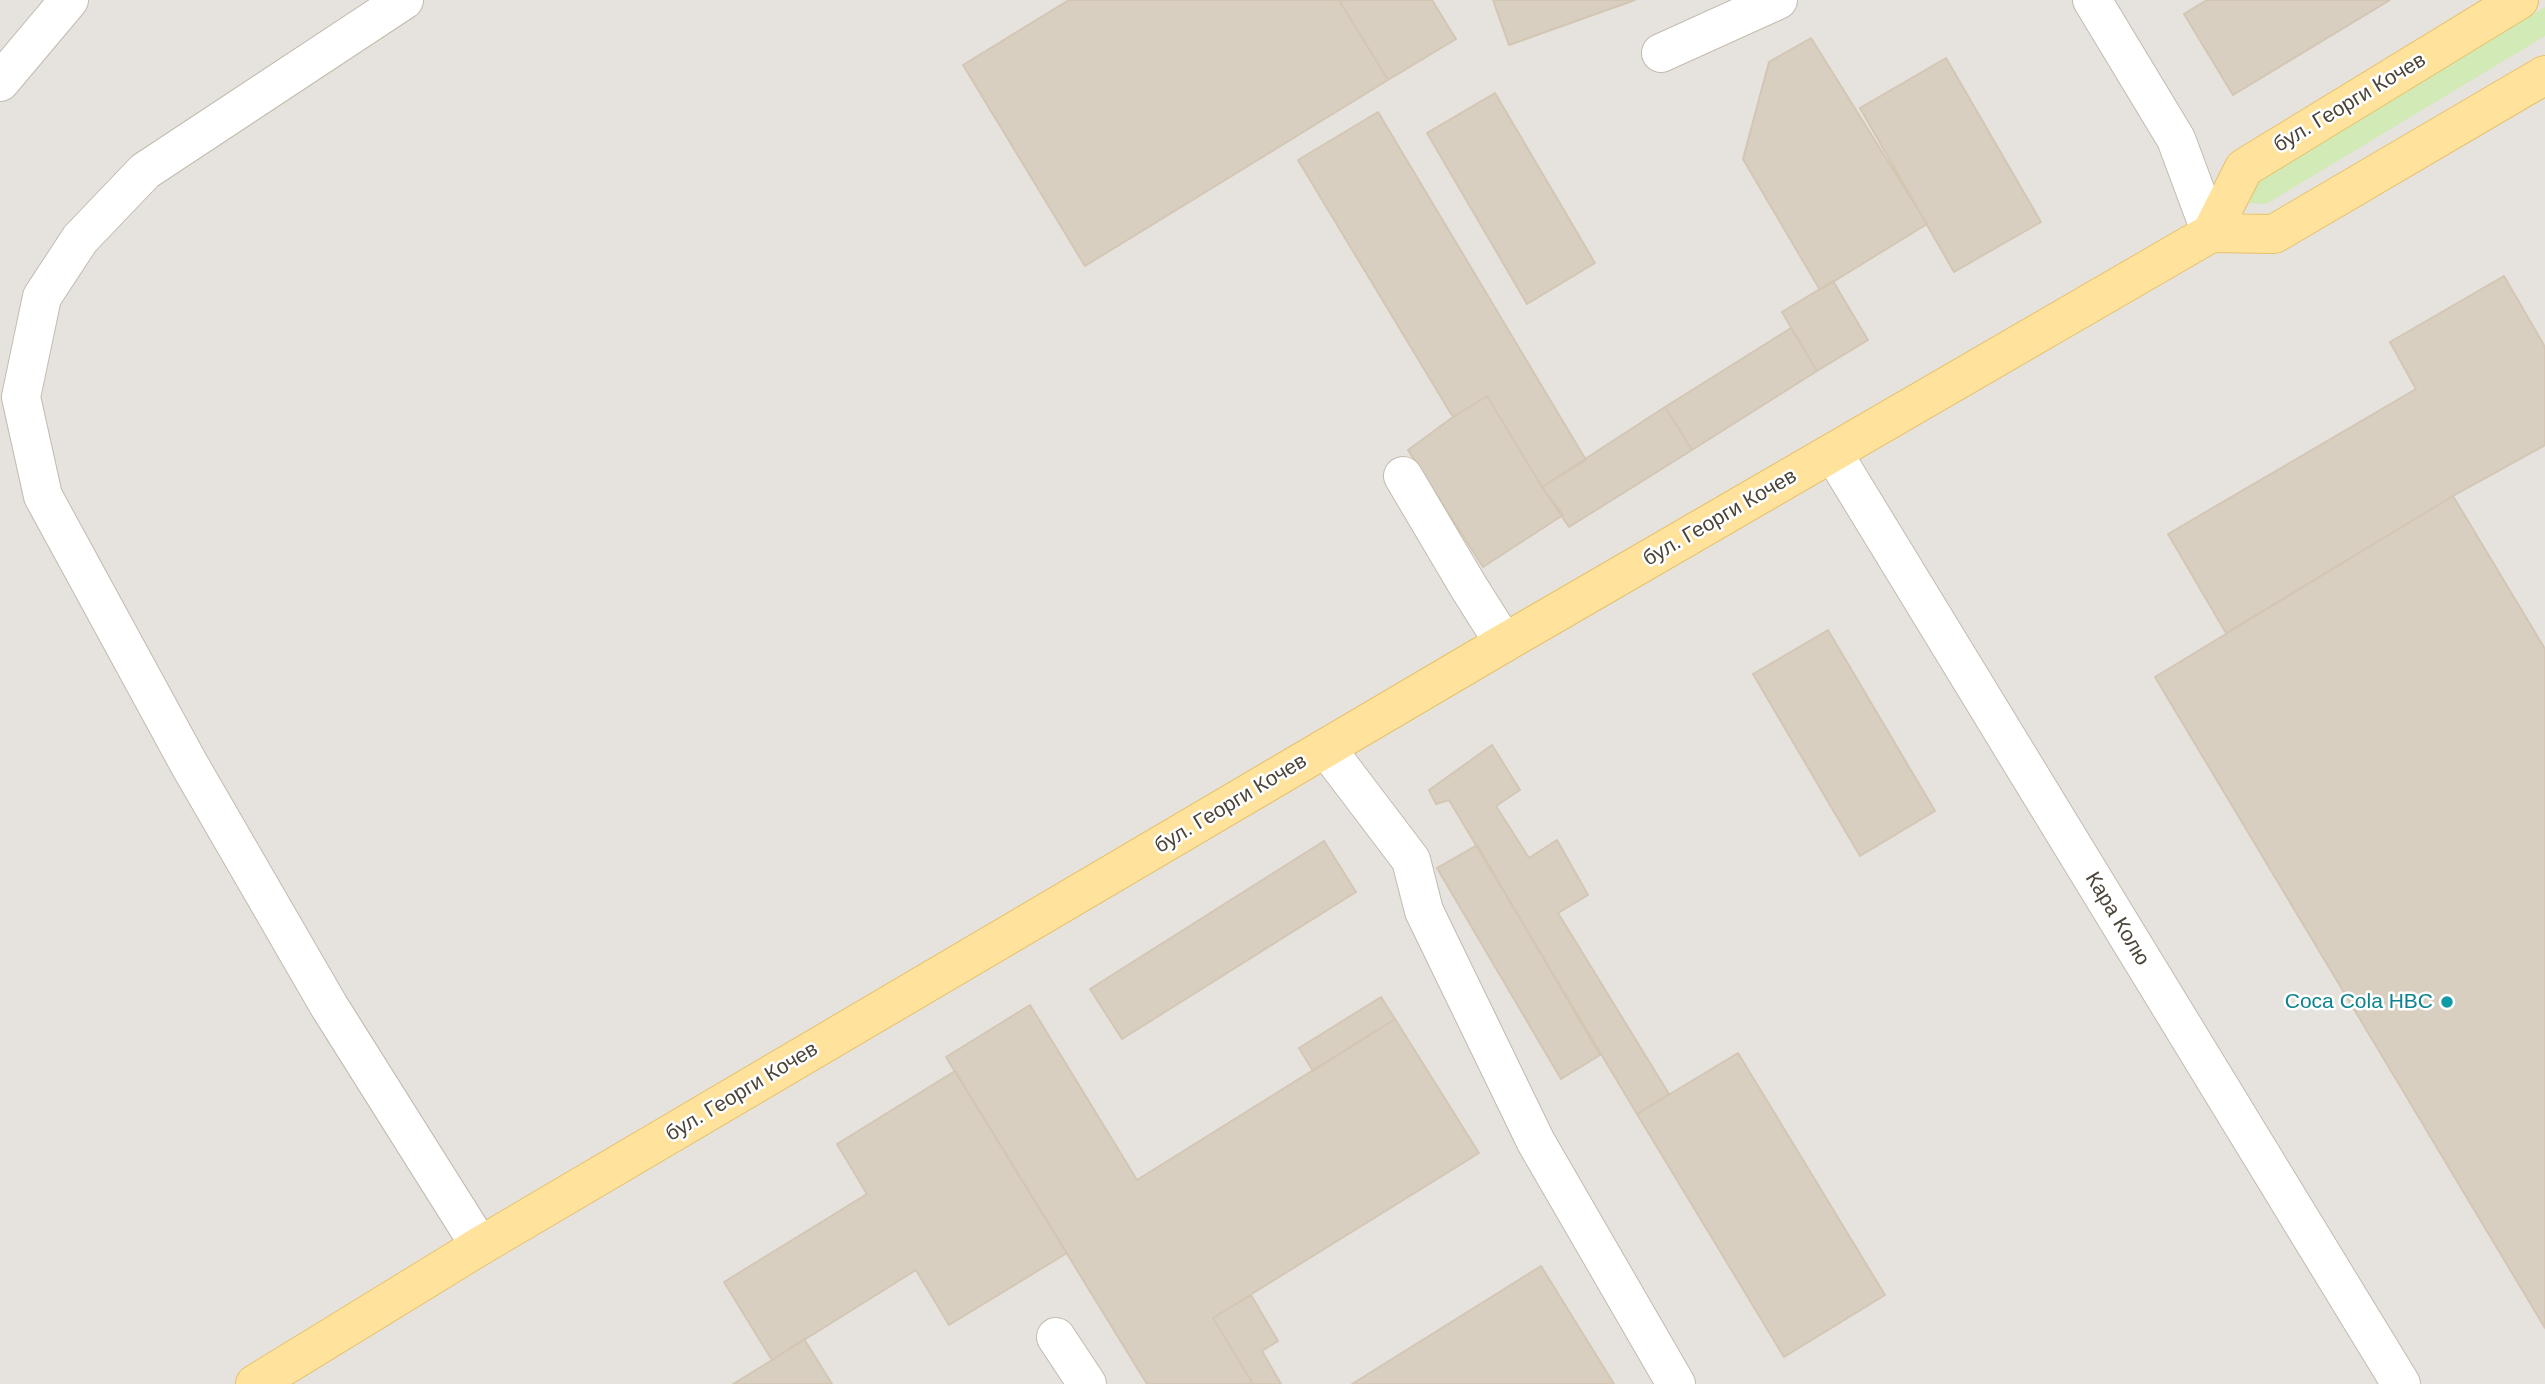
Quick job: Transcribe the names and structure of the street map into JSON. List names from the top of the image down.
{
  "streets": {
    "main road": ["бул. Георги Кочев"],
    "street": ["Кара Колю"]
  },
  "crossings": [
    ["бул. Георги Кочев", "Кара Колю"]
  ],
  "places": ["Coca Cola HBC"]
}
